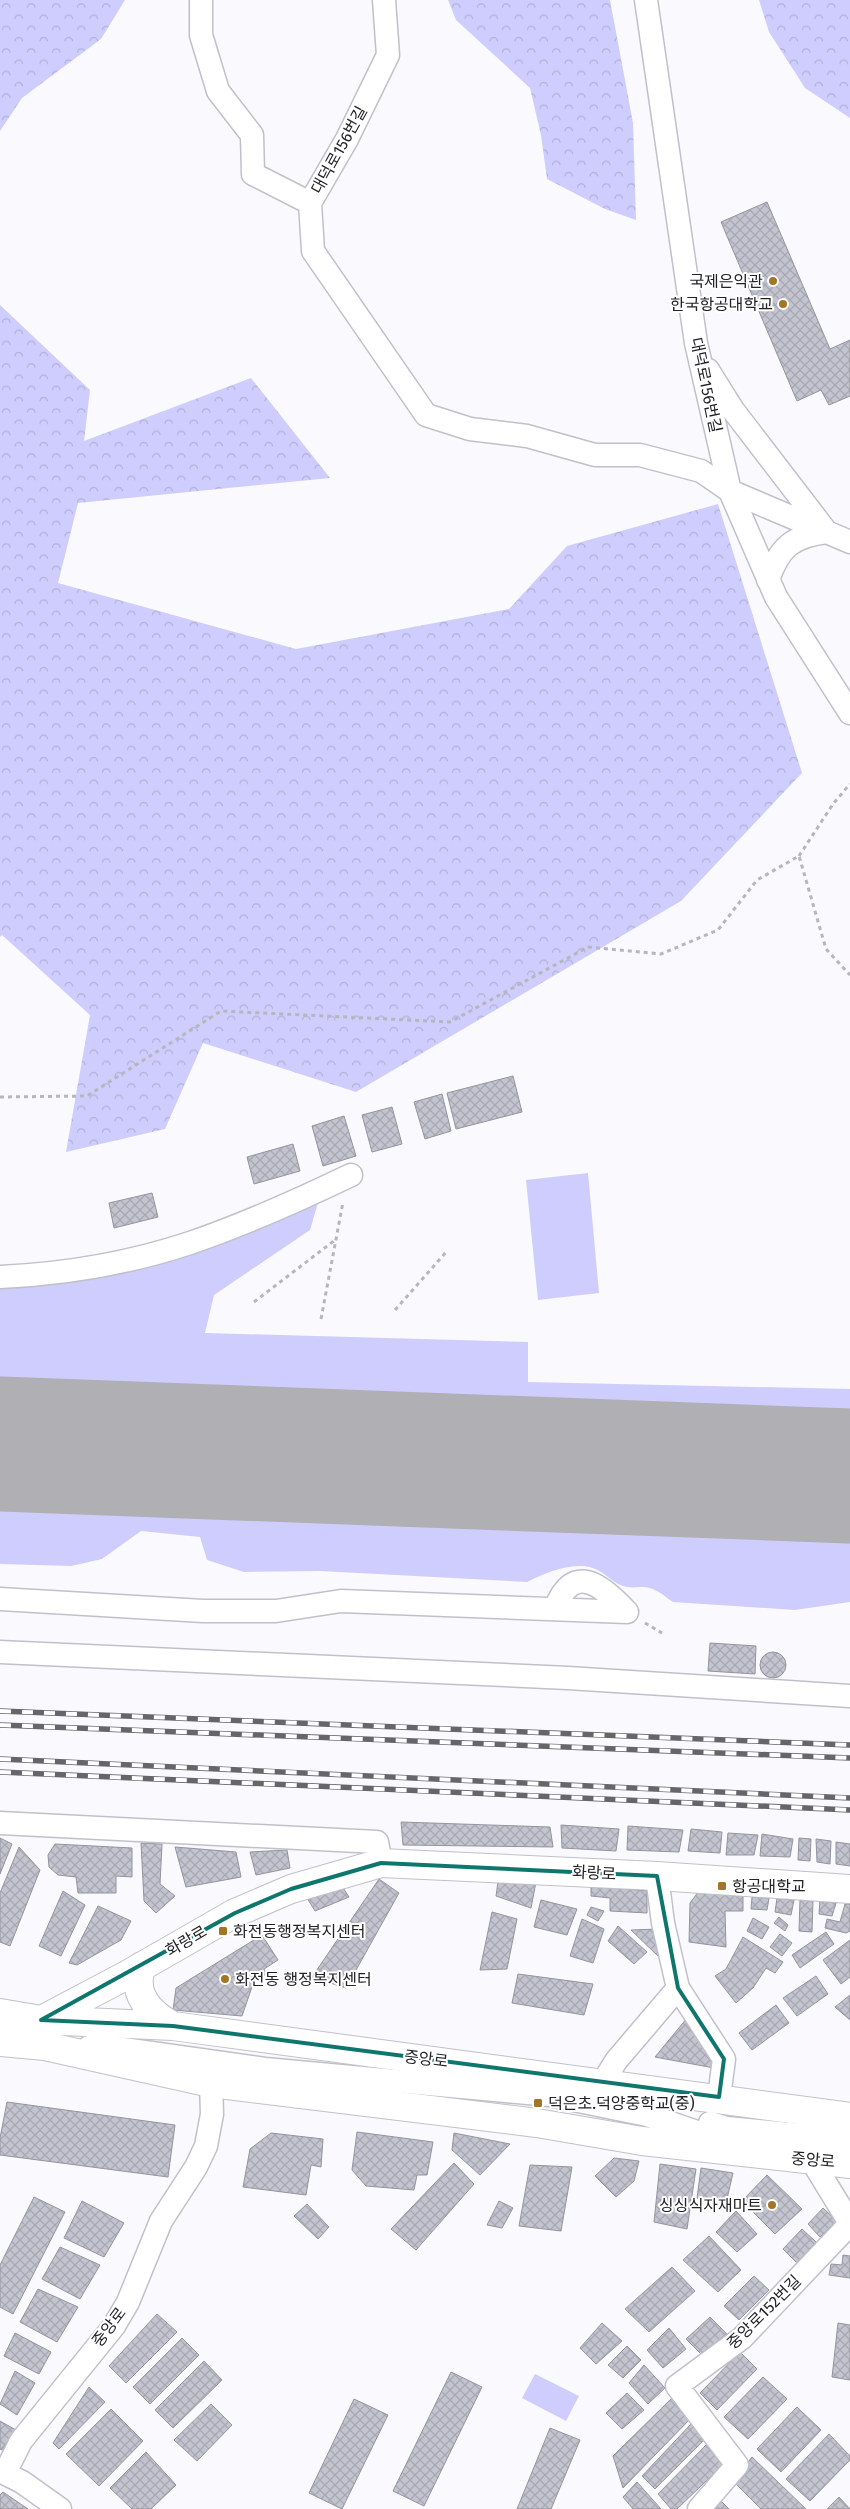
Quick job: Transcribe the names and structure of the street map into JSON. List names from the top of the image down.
{
  "streets": {
    "main road": ["화랑로", "중앙로"],
    "street": ["대덕로156번길", "중앙로152번길"]
  },
  "crossings": [
    ["화랑로", "중앙로"],
    ["중앙로", "중앙로152번길"]
  ],
  "places": {
    "other": [
      "국제은익관",
      "한국항공대학교",
      "화전동 행정복지센터",
      "싱싱식자재마트"
    ],
    "transit": ["항공대학교", "화전동행정복지센터", "덕은초.덕양중학교(중)"]
  }
}
